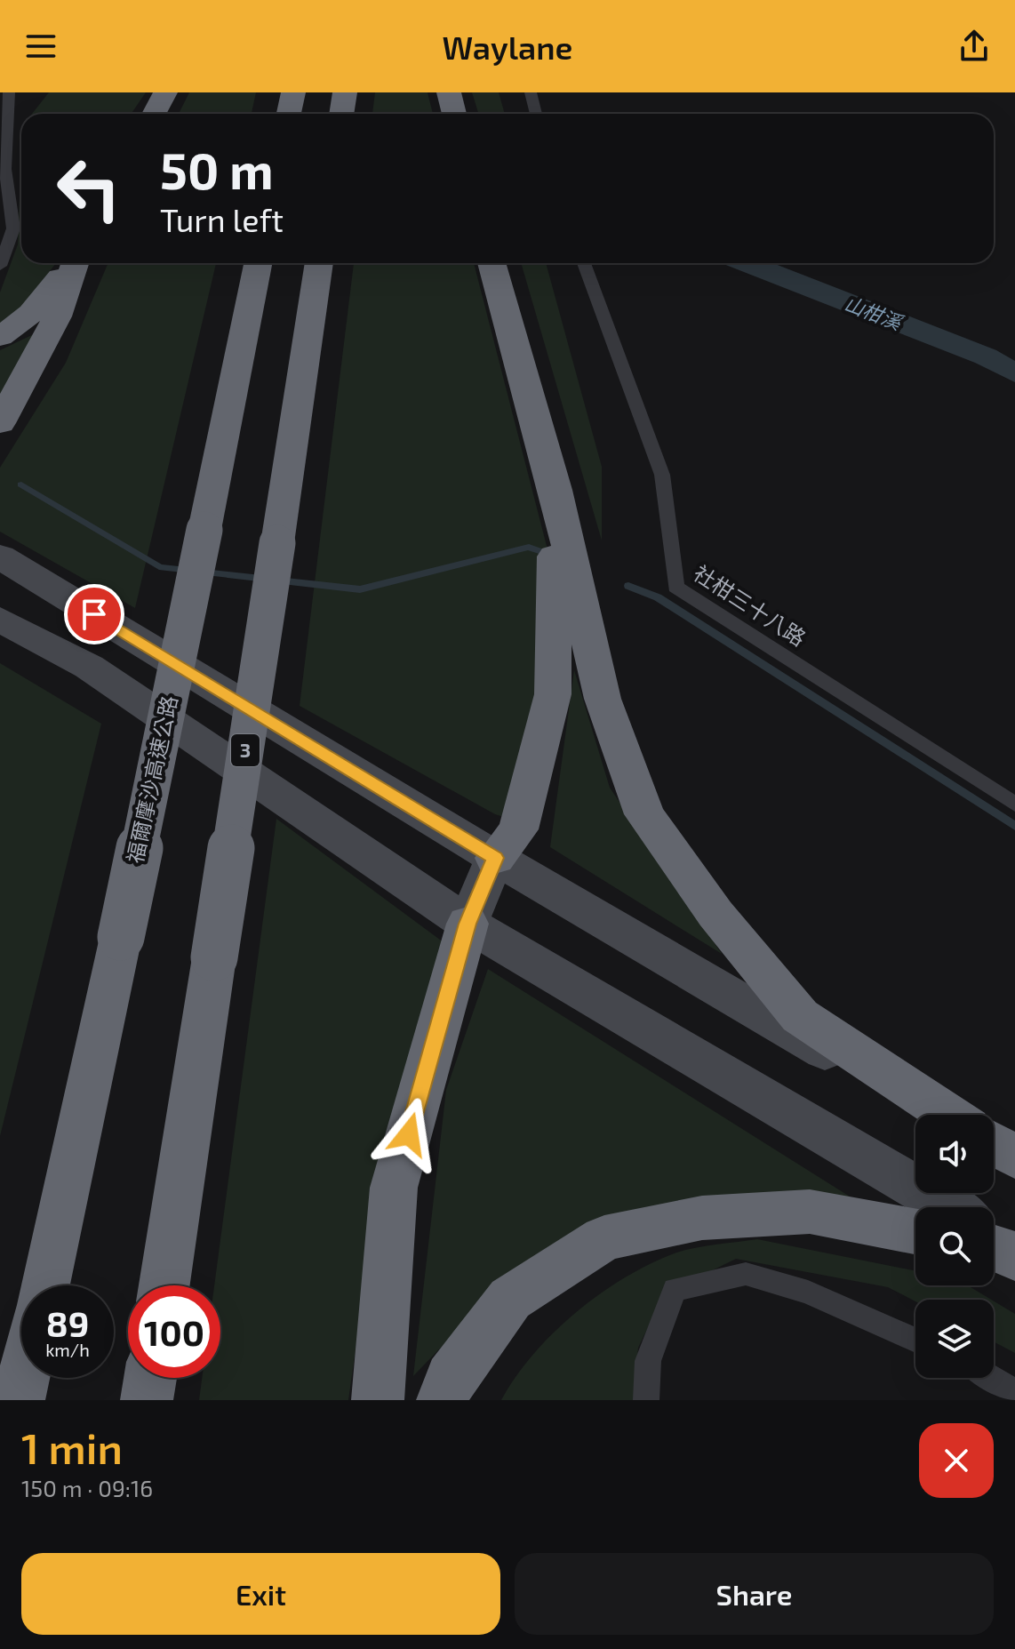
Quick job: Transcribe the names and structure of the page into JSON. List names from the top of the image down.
{
  "streets": {
    "highway": ["3", "福爾摩沙高速公路"],
    "lane": ["社柑三十八路"]
  },
  "water": ["山柑溪"],
  "page": {
    "header": "Waylane",
    "turn": ["50 m", "Turn left"],
    "speed": "89 km/h",
    "limit": "100",
    "heading": ["1 min", "150 m · 09:16"],
    "buttons": ["Exit", "Share"]
  }
}
